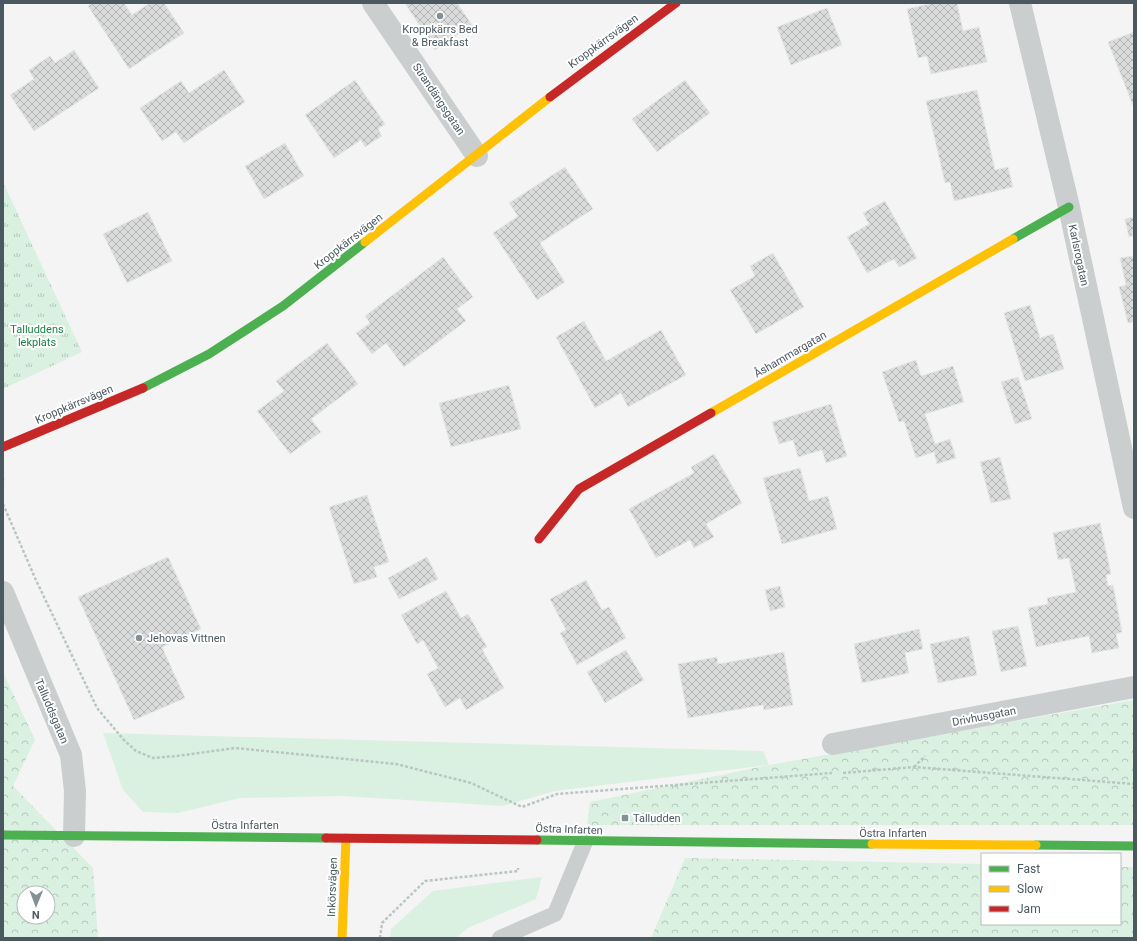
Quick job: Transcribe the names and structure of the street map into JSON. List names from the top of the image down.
{
  "streets": {
    "street": [
      "Kroppkärrsvägen",
      "Strandängsgatan",
      "Karlsrogatan",
      "Åshammargatan",
      "Talluddsgatan",
      "Drivhusgatan",
      "Östra Infarten",
      "Inkörsvägen"
    ]
  },
  "crossings": [
    ["Kroppkärrsvägen", "Strandängsgatan"],
    ["Karlsrogatan", "Åshammargatan"],
    ["Talluddsgatan", "Östra Infarten"],
    ["Östra Infarten", "Inkörsvägen"]
  ],
  "parks": ["Talluddens lekplats"],
  "places": {
    "other": ["Kroppkärrs Bed & Breakfast", "Jehovas Vittnen"],
    "transit": ["Talludden"]
  },
  "legend": ["Fast", "Slow", "Jam"],
  "north": "bottom"
}
